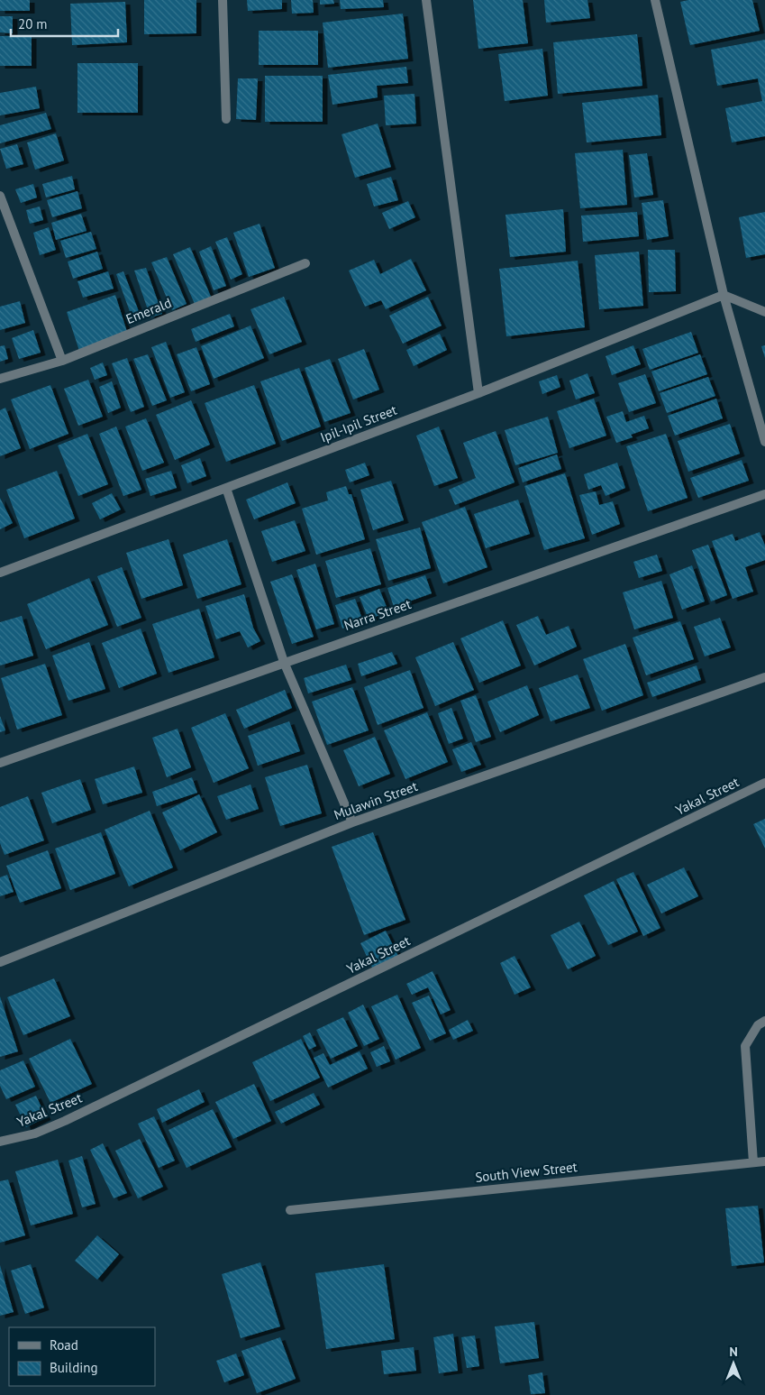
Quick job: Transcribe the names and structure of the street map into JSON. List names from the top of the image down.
{
  "streets": {
    "street": [
      "Emerald",
      "Ipil-Ipil Street",
      "Narra Street",
      "Yakal Street",
      "Mulawin Street",
      "South View Street"
    ]
  },
  "legend": ["Road", "Building"],
  "scale_bar": "20 m",
  "north": "top"
}
